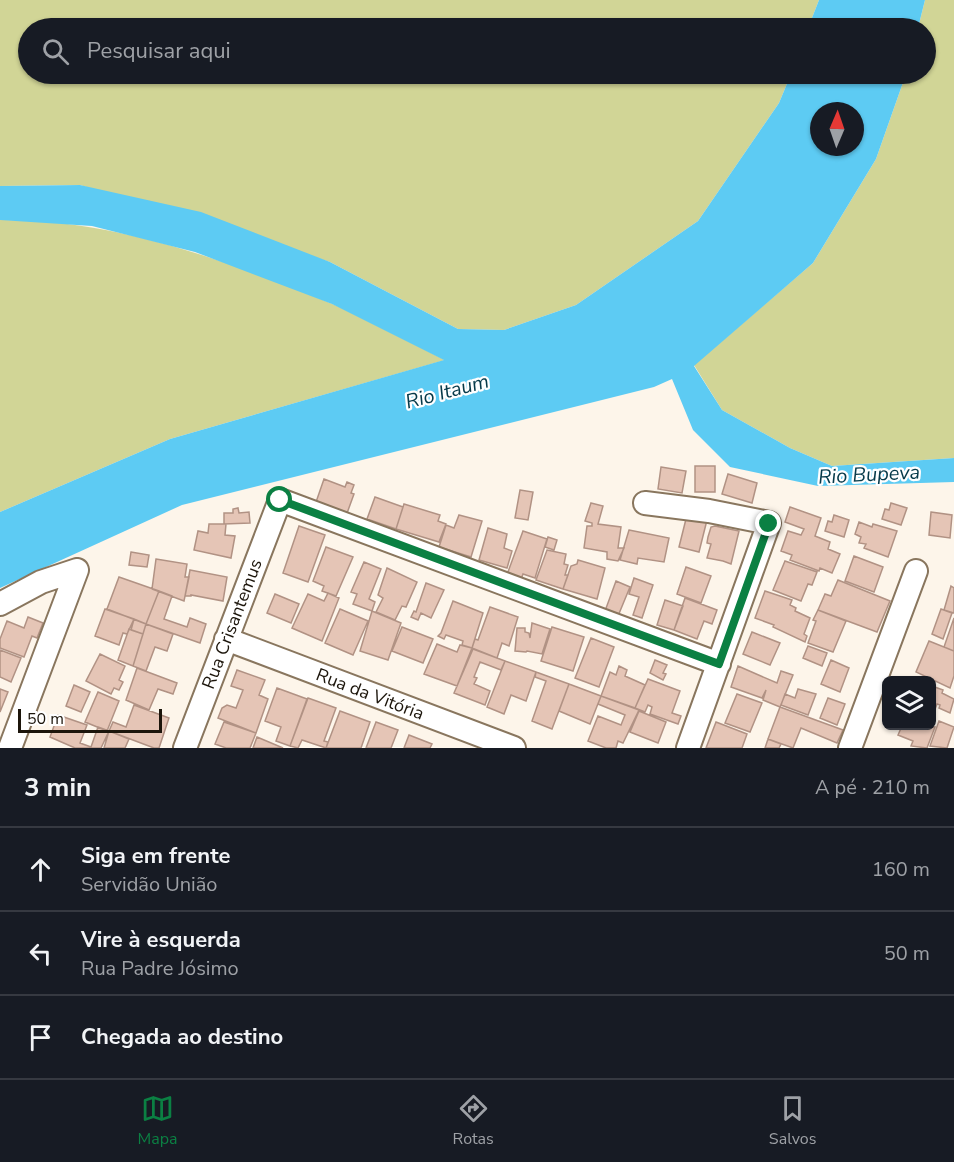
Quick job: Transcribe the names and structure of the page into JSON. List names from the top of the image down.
{
  "streets": {
    "street": ["Rua Crisantemus", "Rua da Vitória"]
  },
  "crossings": [
    ["Rua Crisantemus", "Rua da Vitória"]
  ],
  "water": ["Rio Itaum", "Rio Bupeva"],
  "scale_bar": "50 m",
  "north": "top",
  "page": {
    "search": "Pesquisar aqui",
    "scale": "50 m",
    "heading": ["3 min", "A pé · 210 m"],
    "list": [
      ["Siga em frente", "Servidão União", "160 m"],
      ["Vire à esquerda", "Rua Padre Jósimo", "50 m"],
      "Chegada ao destino"
    ],
    "nav": ["Mapa", "Rotas", "Salvos"]
  }
}
